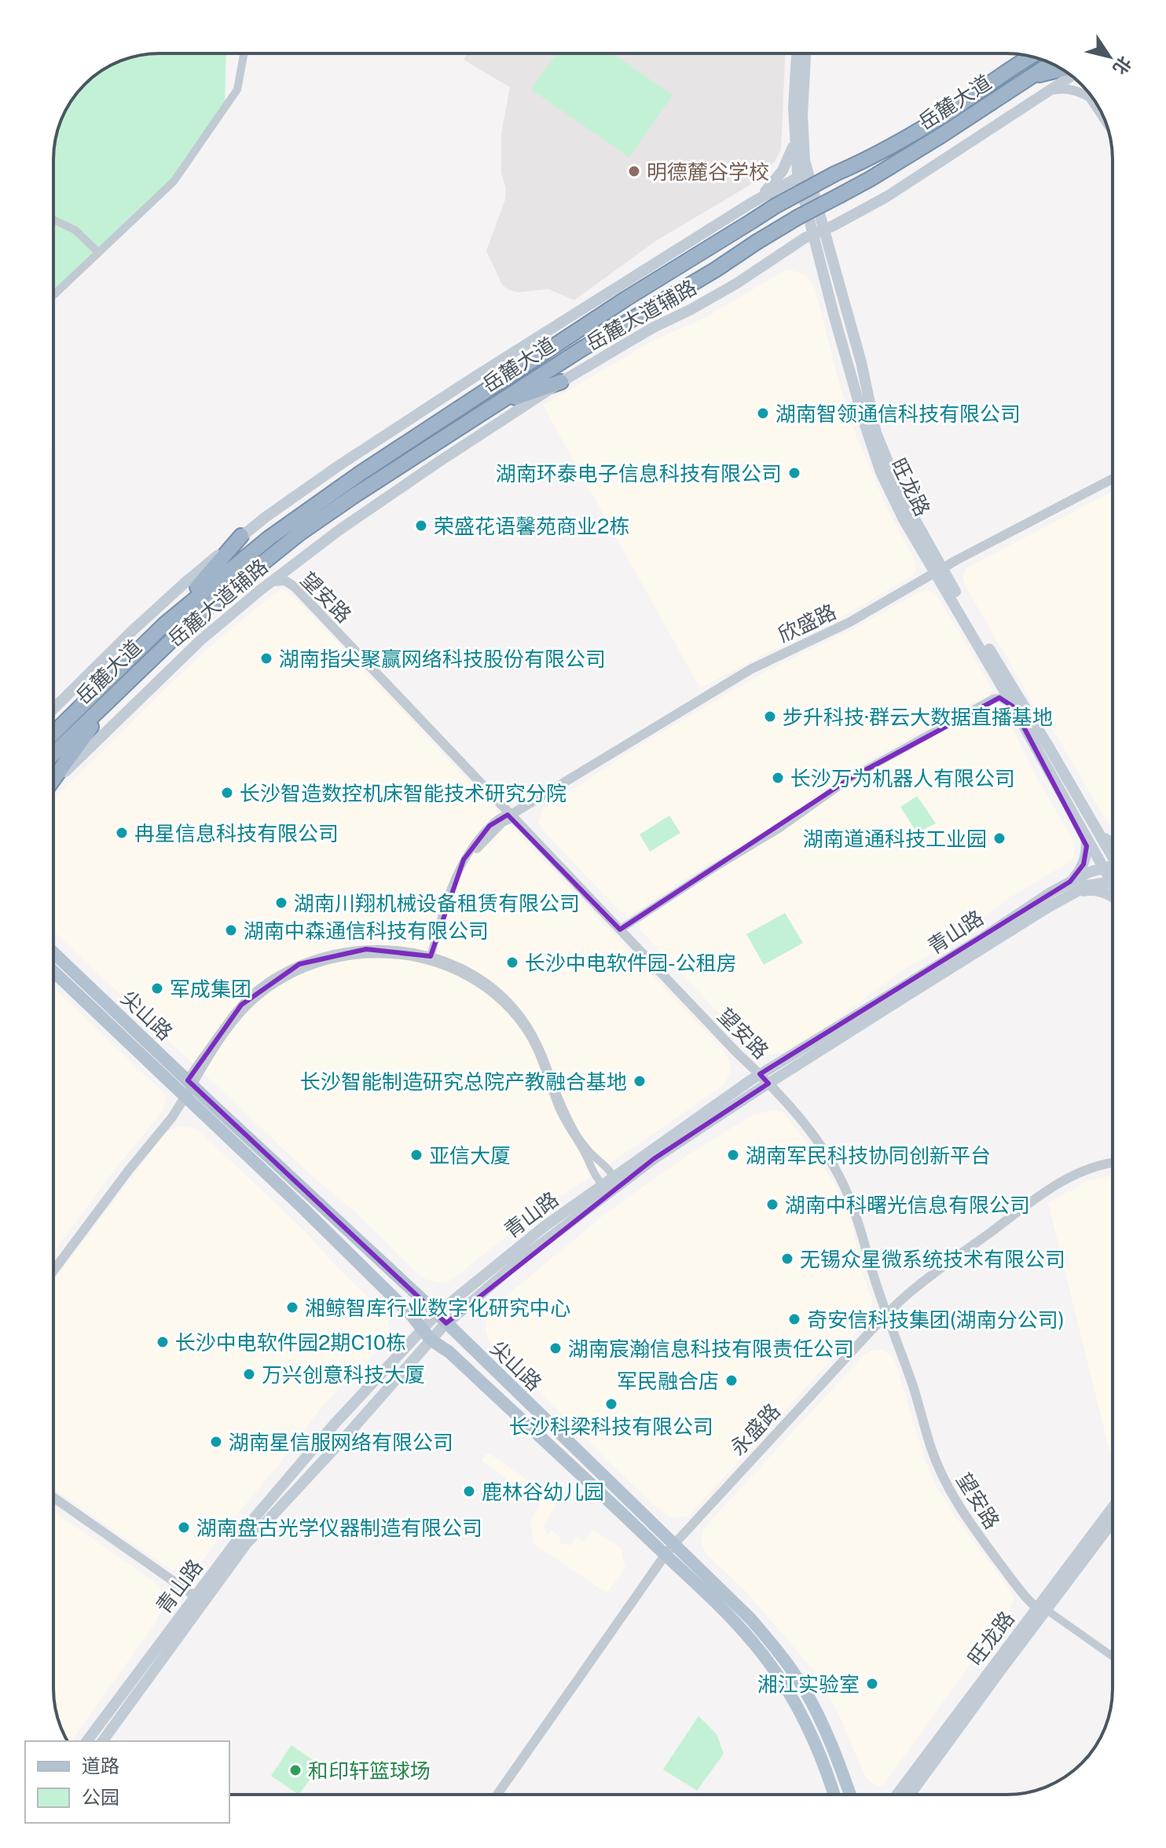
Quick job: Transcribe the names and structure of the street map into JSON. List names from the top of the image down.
{
  "streets": {
    "highway": ["岳麓大道"],
    "main road": [
      "岳麓大道辅路",
      "旺龙路",
      "青山路",
      "尖山路"
    ],
    "street": ["望安路", "欣盛路", "永盛路"]
  },
  "crossings": [
    ["岳麓大道辅路", "旺龙路"],
    ["岳麓大道辅路", "望安路"],
    ["旺龙路", "望安路"],
    ["旺龙路", "欣盛路"],
    ["望安路", "欣盛路"],
    ["望安路", "青山路"],
    ["望安路", "永盛路"],
    ["青山路", "尖山路"],
    ["尖山路", "永盛路"]
  ],
  "places": [
    "明德麓谷学校",
    "湖南智领通信科技有限公司",
    "湖南环泰电子信息科技有限公司",
    "荣盛花语馨苑商业2栋",
    "湖南指尖聚赢网络科技股份有限公司",
    "步升科技·群云大数据直播基地",
    "长沙万为机器人有限公司",
    "长沙智造数控机床智能技术研究分院",
    "冉星信息科技有限公司",
    "湖南道通科技工业园",
    "湖南川翔机械设备租赁有限公司",
    "湖南中森通信科技有限公司",
    "长沙中电软件园-公租房",
    "军成集团",
    "长沙智能制造研究总院产教融合基地",
    "亚信大厦",
    "湖南军民科技协同创新平台",
    "湖南中科曙光信息有限公司",
    "无锡众星微系统技术有限公司",
    "湘鲸智库行业数字化研究中心",
    "奇安信科技集团(湖南分公司)",
    "长沙中电软件园2期C10栋",
    "湖南宸瀚信息科技有限责任公司",
    "万兴创意科技大厦",
    "军民融合店",
    "长沙科梁科技有限公司",
    "湖南星信服网络有限公司",
    "鹿林谷幼儿园",
    "湖南盘古光学仪器制造有限公司",
    "湘江实验室",
    "和印轩篮球场"
  ],
  "legend": ["道路", "公园"],
  "north": "bottom right"
}
